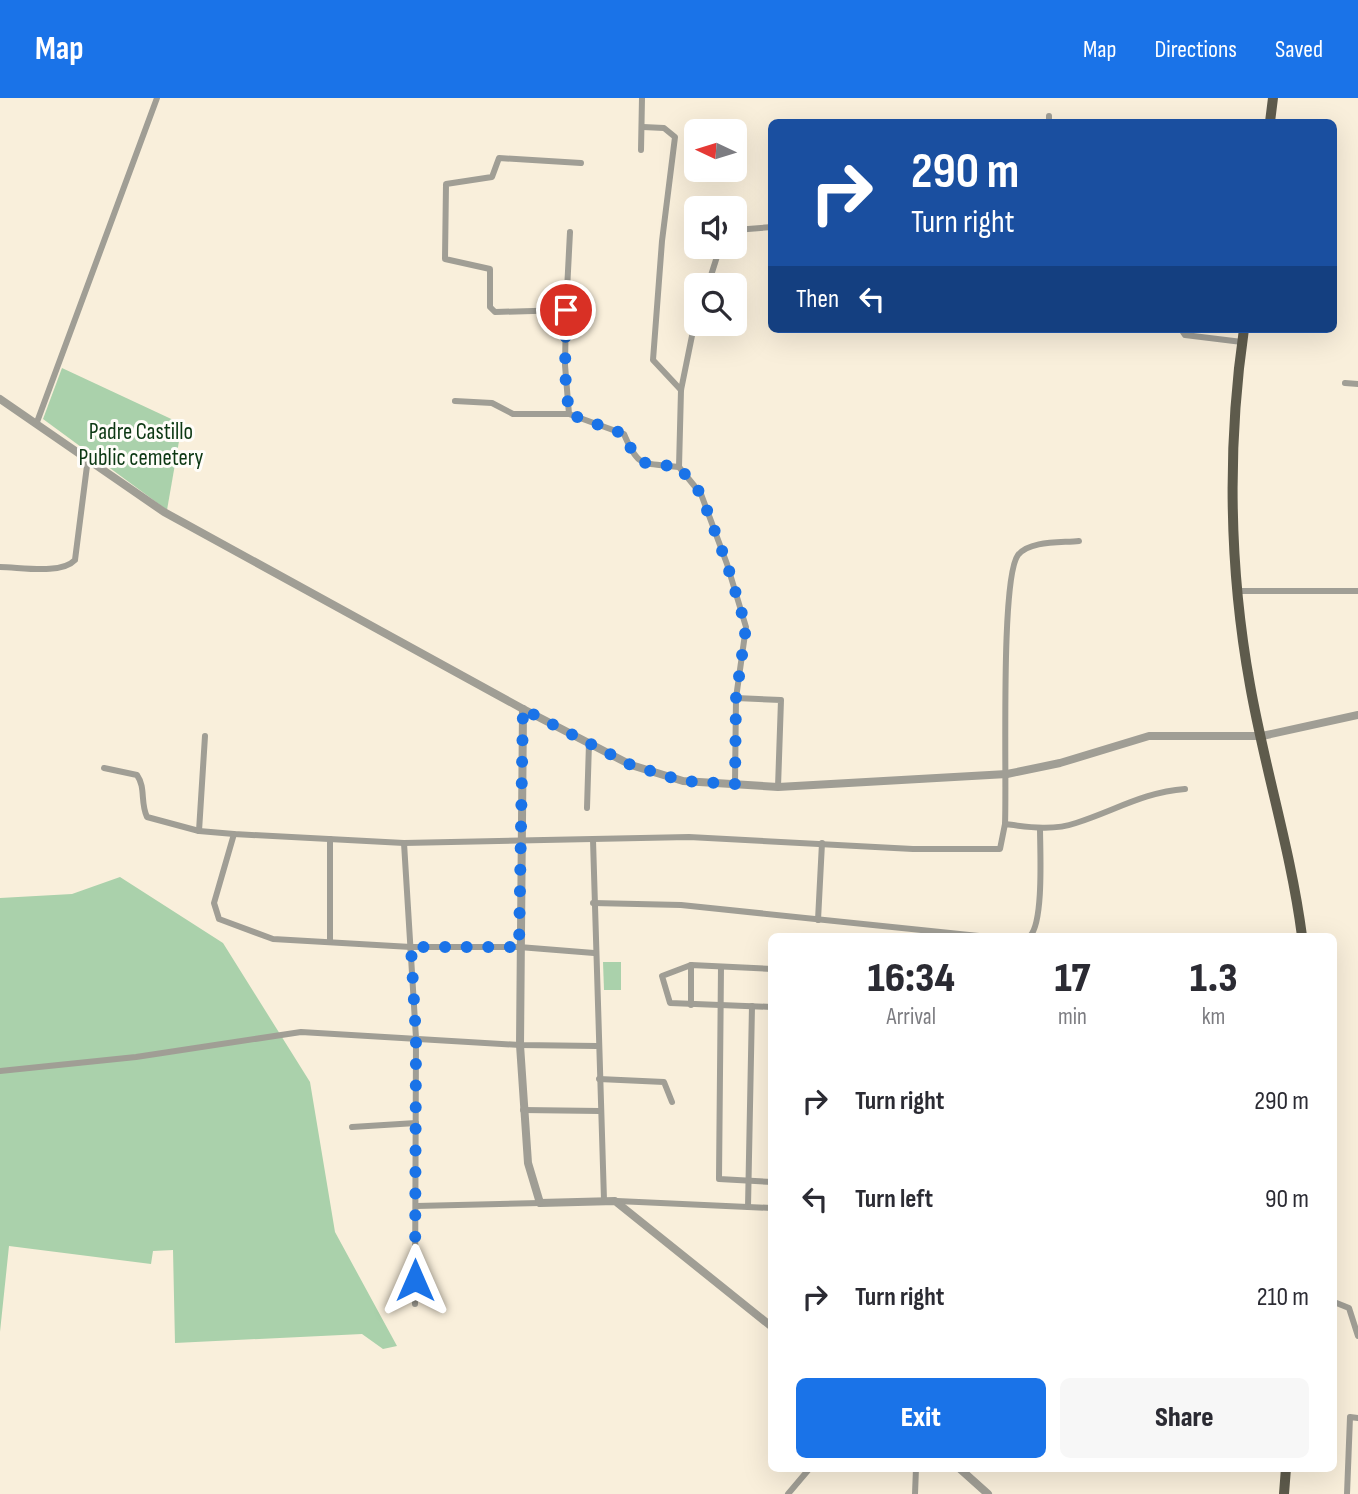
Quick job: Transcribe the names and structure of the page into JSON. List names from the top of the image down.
{
  "parks": ["Padre Castillo Public cemetery"],
  "north": "left",
  "page": {
    "header": "Map",
    "nav": ["Map", "Directions", "Saved"],
    "turn": ["290 m", "Turn right"],
    "then": "Then",
    "eta": [
      "16:34",
      "Arrival",
      "17",
      "min",
      "1.3",
      "km"
    ],
    "list": [
      {
        "name": "Turn right",
        "value": "290 m"
      },
      {
        "name": "Turn left",
        "value": "90 m"
      },
      {
        "name": "Turn right",
        "value": "210 m"
      }
    ],
    "buttons": ["Exit", "Share"]
  }
}
